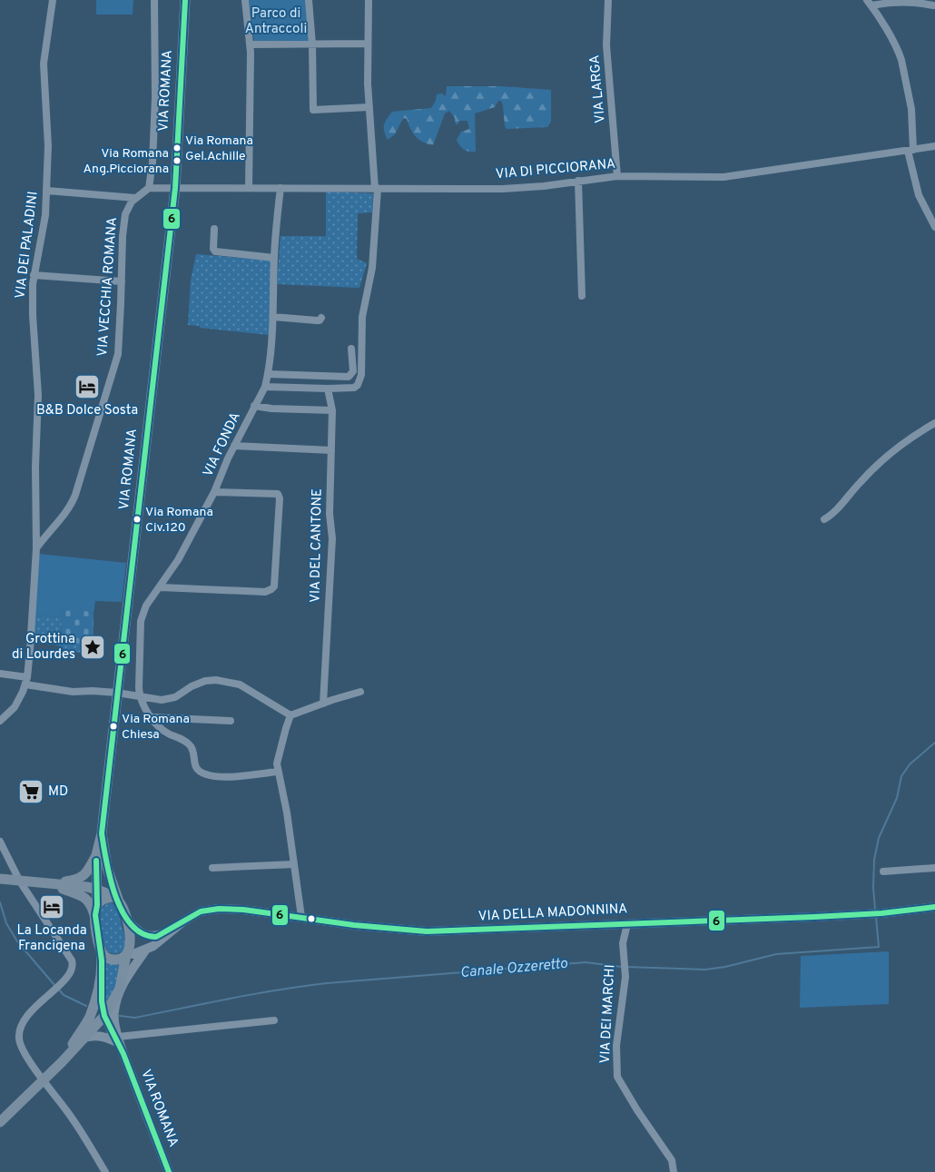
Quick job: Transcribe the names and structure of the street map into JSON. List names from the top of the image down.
{
  "streets": {
    "main road": ["VIA ROMANA"],
    "street": [
      "VIA LARGA",
      "VIA DI PICCIORANA",
      "VIA DEI PALADINI",
      "VIA VECCHIA ROMANA",
      "VIA FONDA",
      "VIA DEL CANTONE",
      "VIA DELLA MADONNINA",
      "VIA DEI MARCHI"
    ]
  },
  "crossings": [
    ["VIA LARGA", "VIA DI PICCIORANA"],
    ["VIA ROMANA", "VIA DI PICCIORANA"],
    ["VIA DI PICCIORANA", "VIA VECCHIA ROMANA"],
    ["VIA DI PICCIORANA", "VIA FONDA"],
    ["VIA DEI PALADINI", "VIA VECCHIA ROMANA"],
    ["VIA DELLA MADONNINA", "VIA DEI MARCHI"]
  ],
  "water": ["Canale Ozzeretto"],
  "parks": ["Parco di Antraccoli"],
  "places": {
    "other": [
      "Via Romana Gel.Achille",
      "Via Romana Ang.Picciorana",
      "Via Romana Civ.120",
      "Via Romana Chiesa"
    ],
    "hotel": ["B&B Dolce Sosta", "La Locanda Francigena"],
    "place": ["Grottina di Lourdes"],
    "supermarket": ["MD"]
  },
  "lines": ["transit line 6"]
}
